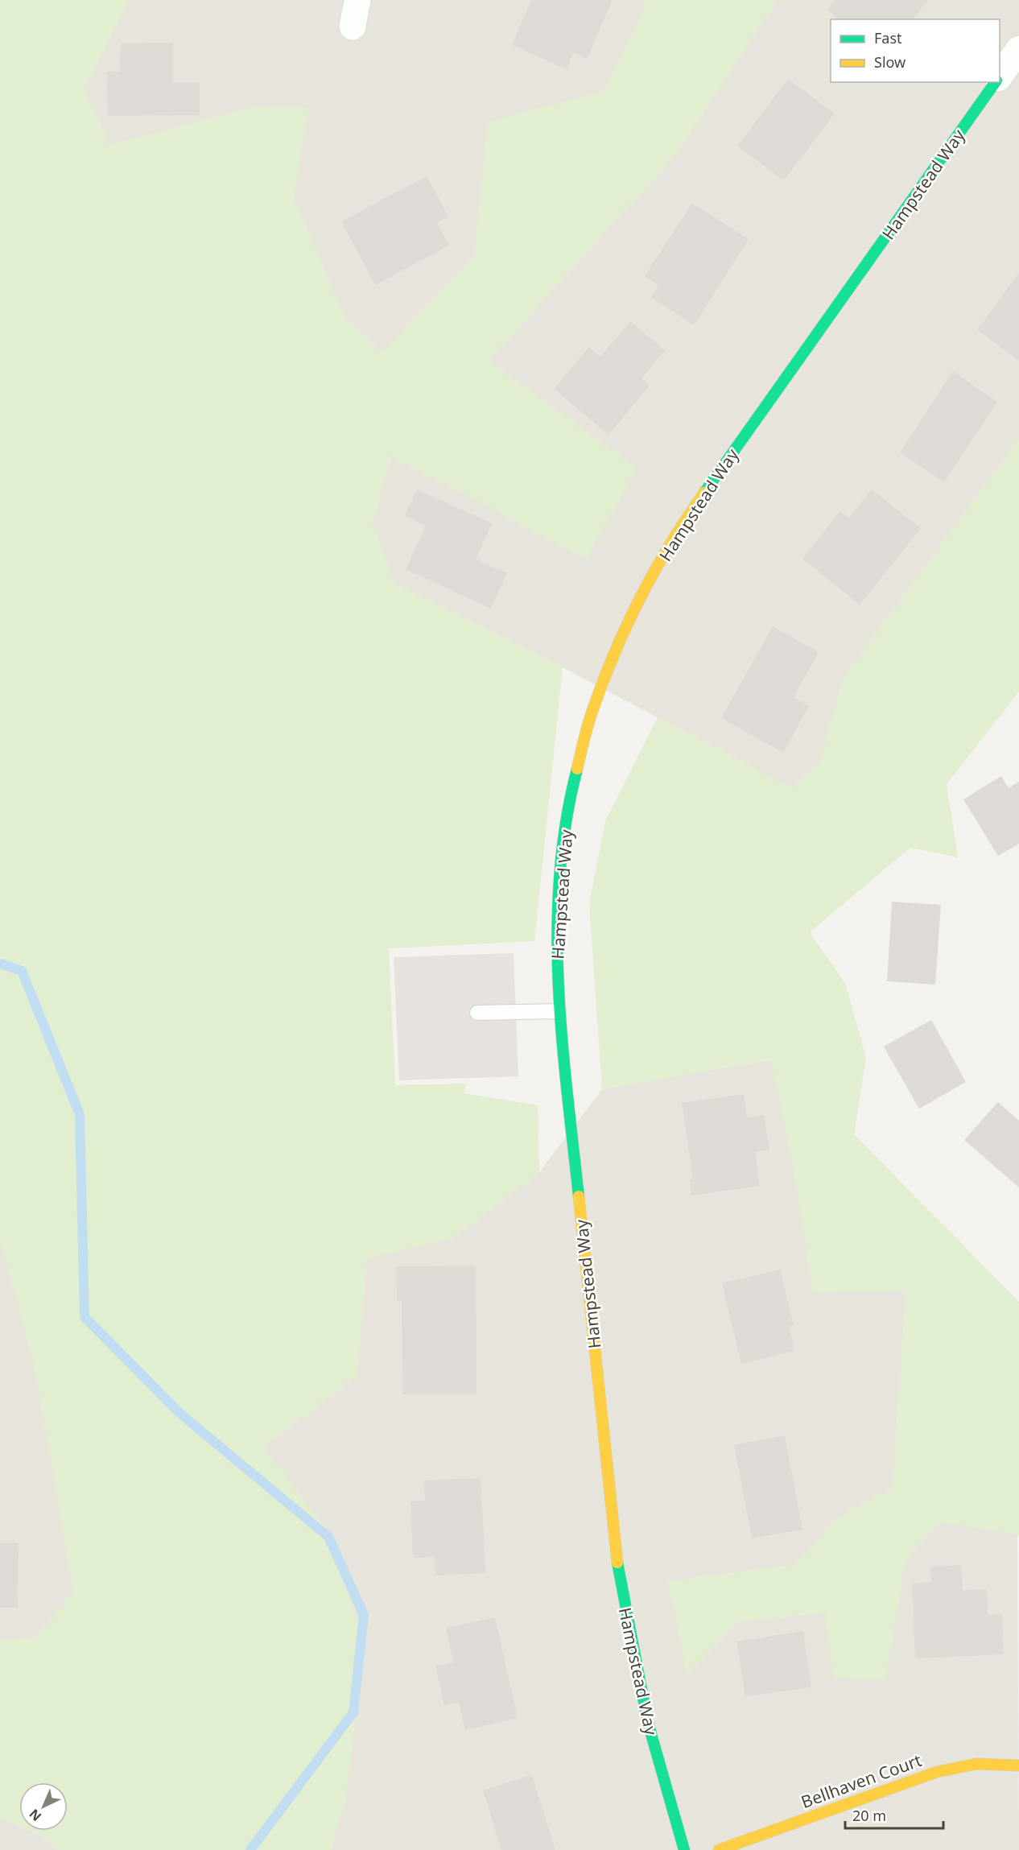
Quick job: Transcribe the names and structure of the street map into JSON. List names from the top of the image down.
{
  "streets": {
    "street": ["Hampstead Way", "Bellhaven Court"]
  },
  "legend": ["Fast", "Slow"],
  "scale_bar": "20 m",
  "north": "bottom left"
}
